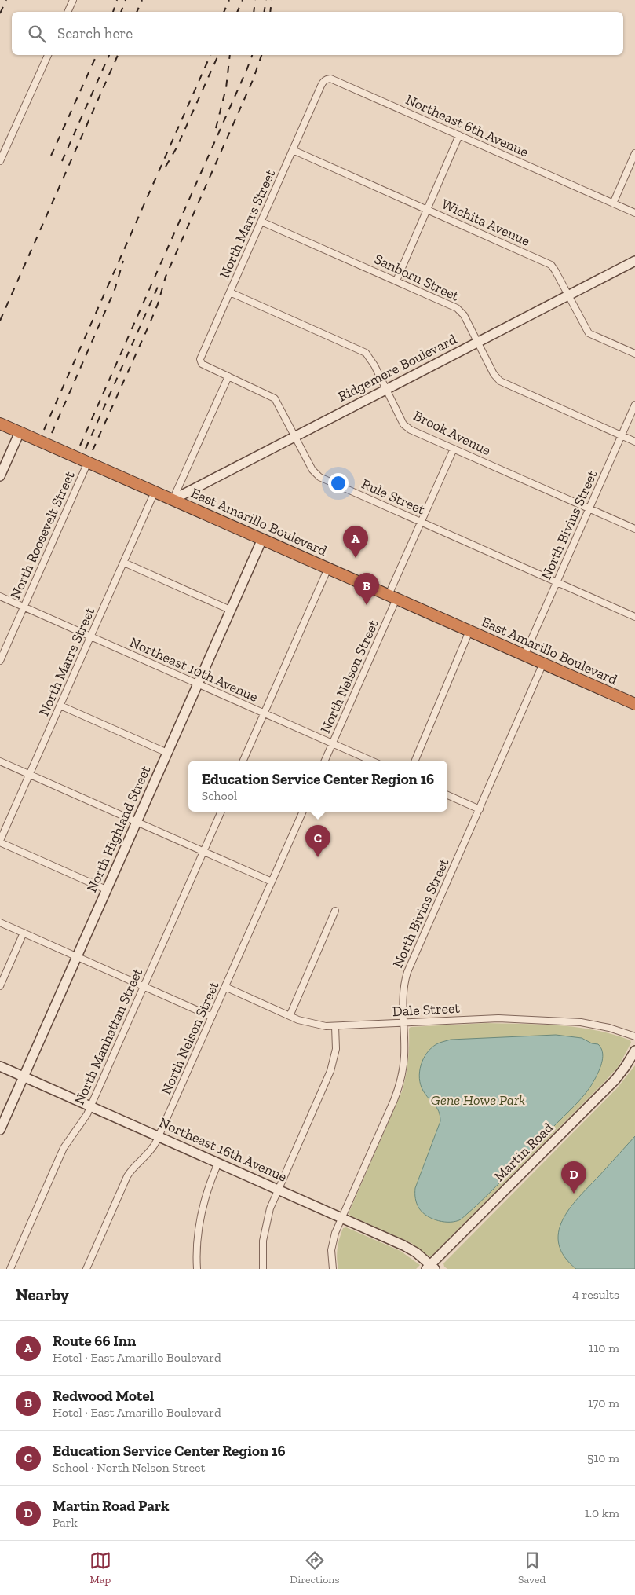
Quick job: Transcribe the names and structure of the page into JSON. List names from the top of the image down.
{
  "streets": {
    "highway": ["East Amarillo Boulevard"],
    "street": [
      "Northeast 6th Avenue",
      "Wichita Avenue",
      "North Marrs Street",
      "Sanborn Street",
      "Ridgemere Boulevard",
      "Brook Avenue",
      "Rule Street",
      "North Bivins Street",
      "North Roosevelt Street",
      "Northeast 10th Avenue",
      "North Nelson Street",
      "North Highland Street",
      "Dale Street",
      "North Manhattan Street",
      "Northeast 16th Avenue",
      "Martin Road"
    ]
  },
  "crossings": [
    ["Northeast 6th Avenue", "North Marrs Street"],
    ["Wichita Avenue", "North Marrs Street"],
    ["Wichita Avenue", "Ridgemere Boulevard"],
    ["North Marrs Street", "Sanborn Street"],
    ["North Marrs Street", "Brook Avenue"],
    ["North Marrs Street", "Rule Street"],
    ["North Marrs Street", "East Amarillo Boulevard"],
    ["North Marrs Street", "Northeast 10th Avenue"],
    ["Sanborn Street", "Ridgemere Boulevard"],
    ["Sanborn Street", "North Bivins Street"],
    ["Ridgemere Boulevard", "Brook Avenue"],
    ["Ridgemere Boulevard", "Rule Street"],
    ["Ridgemere Boulevard", "East Amarillo Boulevard"],
    ["Brook Avenue", "North Bivins Street"],
    ["Brook Avenue", "North Nelson Street"],
    ["Rule Street", "North Bivins Street"],
    ["Rule Street", "North Nelson Street"],
    ["East Amarillo Boulevard", "North Bivins Street"],
    ["East Amarillo Boulevard", "North Roosevelt Street"],
    ["East Amarillo Boulevard", "North Nelson Street"],
    ["East Amarillo Boulevard", "North Highland Street"],
    ["North Bivins Street", "Dale Street"],
    ["North Bivins Street", "Northeast 16th Avenue"],
    ["North Roosevelt Street", "Northeast 10th Avenue"],
    ["Northeast 10th Avenue", "North Nelson Street"],
    ["Northeast 10th Avenue", "North Highland Street"],
    ["North Nelson Street", "Dale Street"],
    ["North Nelson Street", "Northeast 16th Avenue"],
    ["North Highland Street", "Northeast 16th Avenue"],
    ["North Manhattan Street", "Northeast 16th Avenue"],
    ["Northeast 16th Avenue", "Martin Road"]
  ],
  "parks": ["Gene Howe Park"],
  "page": {
    "search": "Search here",
    "pins": [
      "A",
      "B",
      "C",
      "D"
    ],
    "popup": ["Education Service Center Region 16", "School"],
    "heading": ["Nearby", "4 results"],
    "list": [
      {
        "mark": "A",
        "name": "Route 66 Inn",
        "note": "Hotel · East Amarillo Boulevard",
        "value": "110 m"
      },
      {
        "mark": "B",
        "name": "Redwood Motel",
        "note": "Hotel · East Amarillo Boulevard",
        "value": "170 m"
      },
      {
        "mark": "C",
        "name": "Education Service Center Region 16",
        "note": "School · North Nelson Street",
        "value": "510 m"
      },
      {
        "mark": "D",
        "name": "Martin Road Park",
        "note": "Park",
        "value": "1.0 km"
      }
    ],
    "nav": ["Map", "Directions", "Saved"]
  }
}
